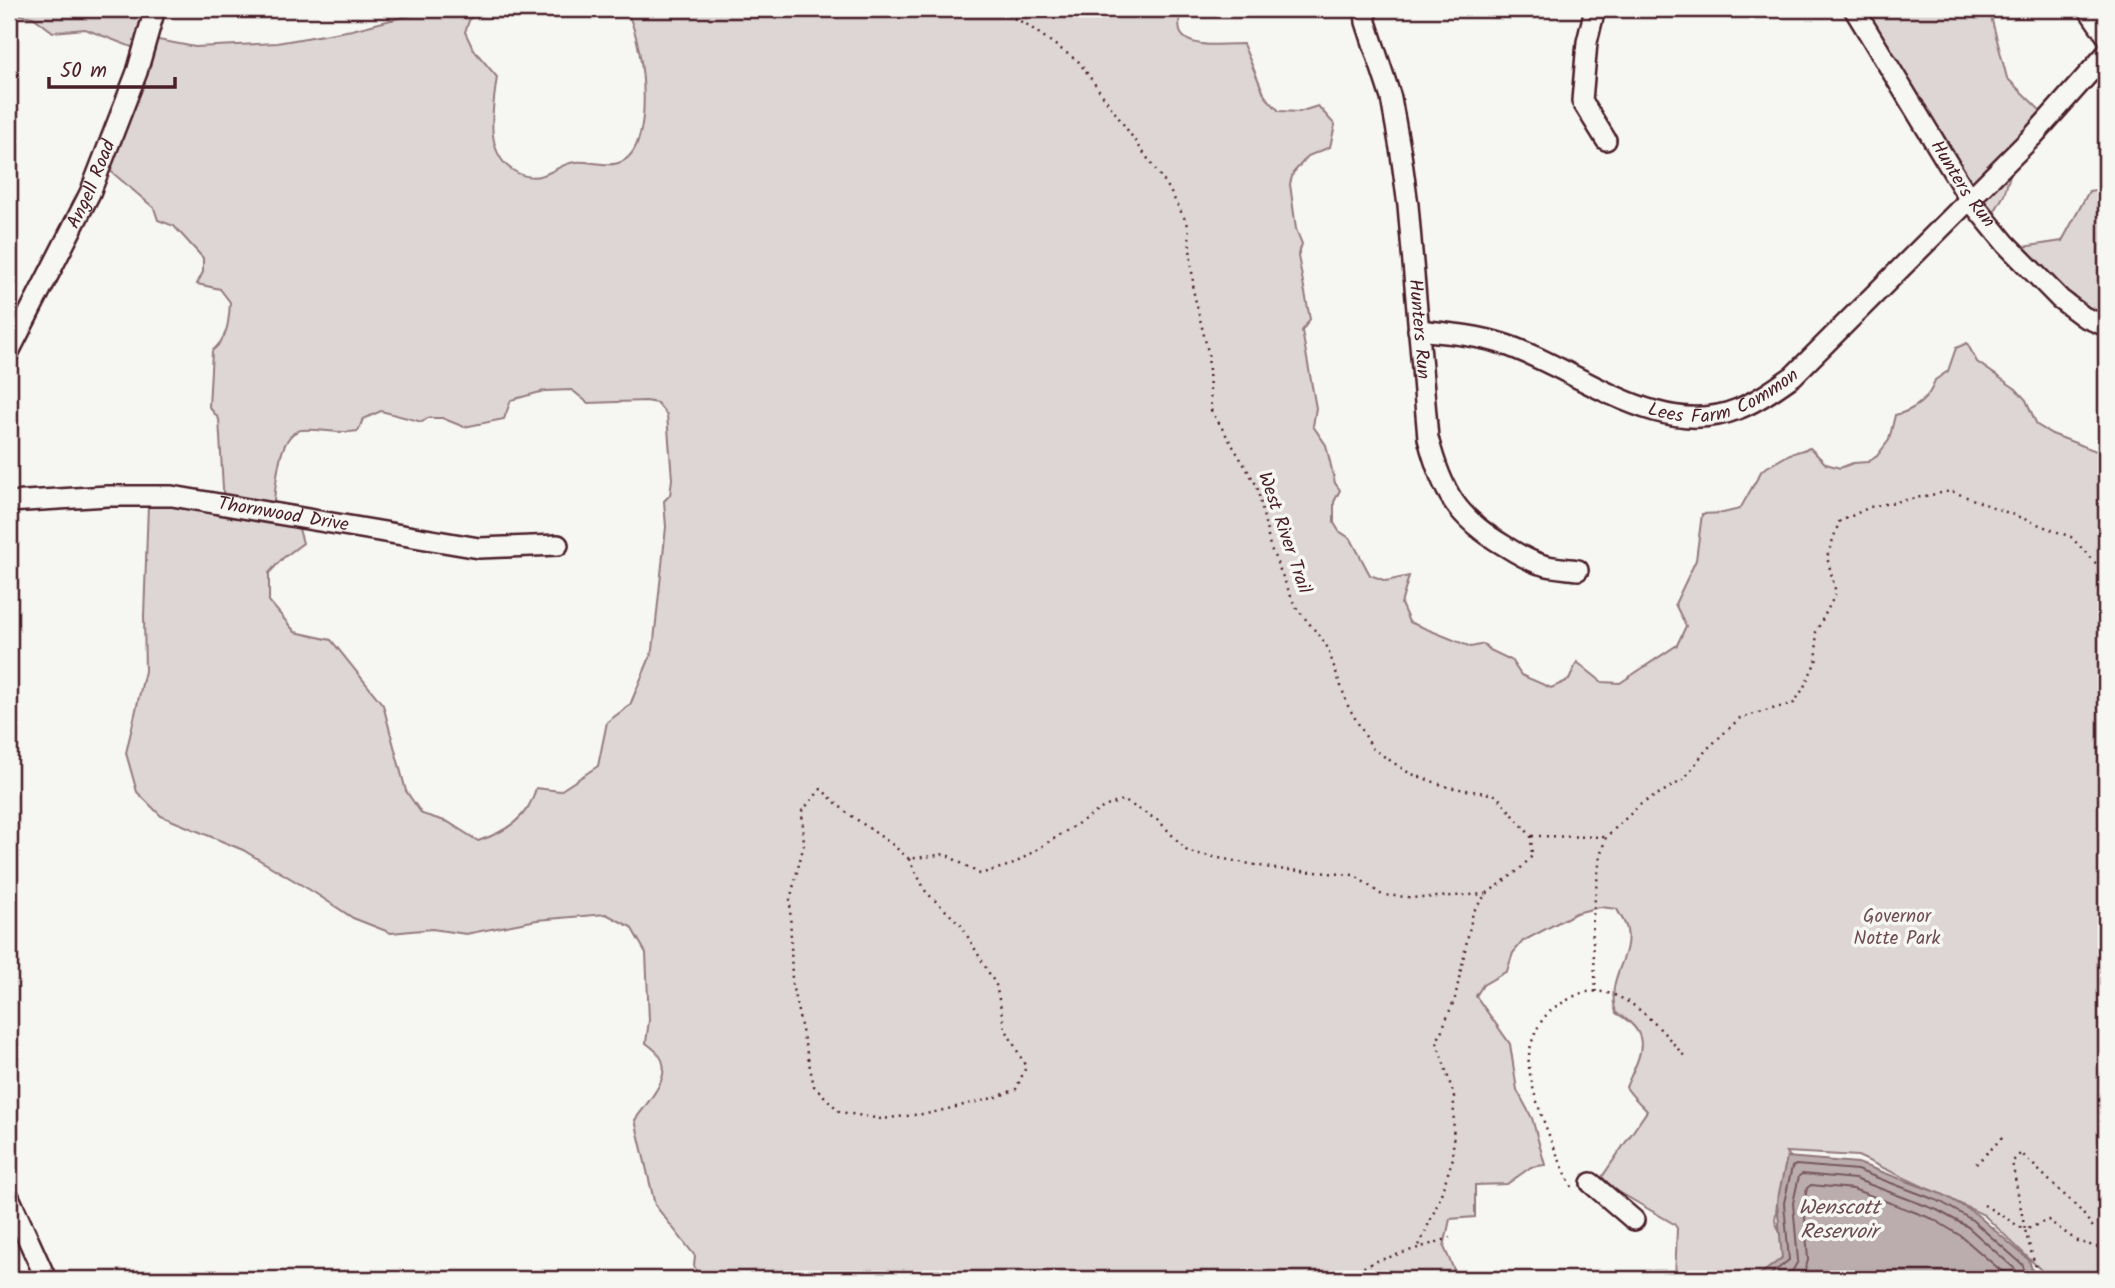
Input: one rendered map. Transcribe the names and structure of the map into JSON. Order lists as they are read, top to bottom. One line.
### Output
{"streets":{"street":["Hunters Run","Angell Road","Lees Farm Common","Thornwood Drive"],"path":["West River Trail"]},"crossings":[["Hunters Run","Lees Farm Common"]],"water":["Wenscott Reservoir"],"parks":["Governor Notte Park"],"scale_bar":"50 m"}
